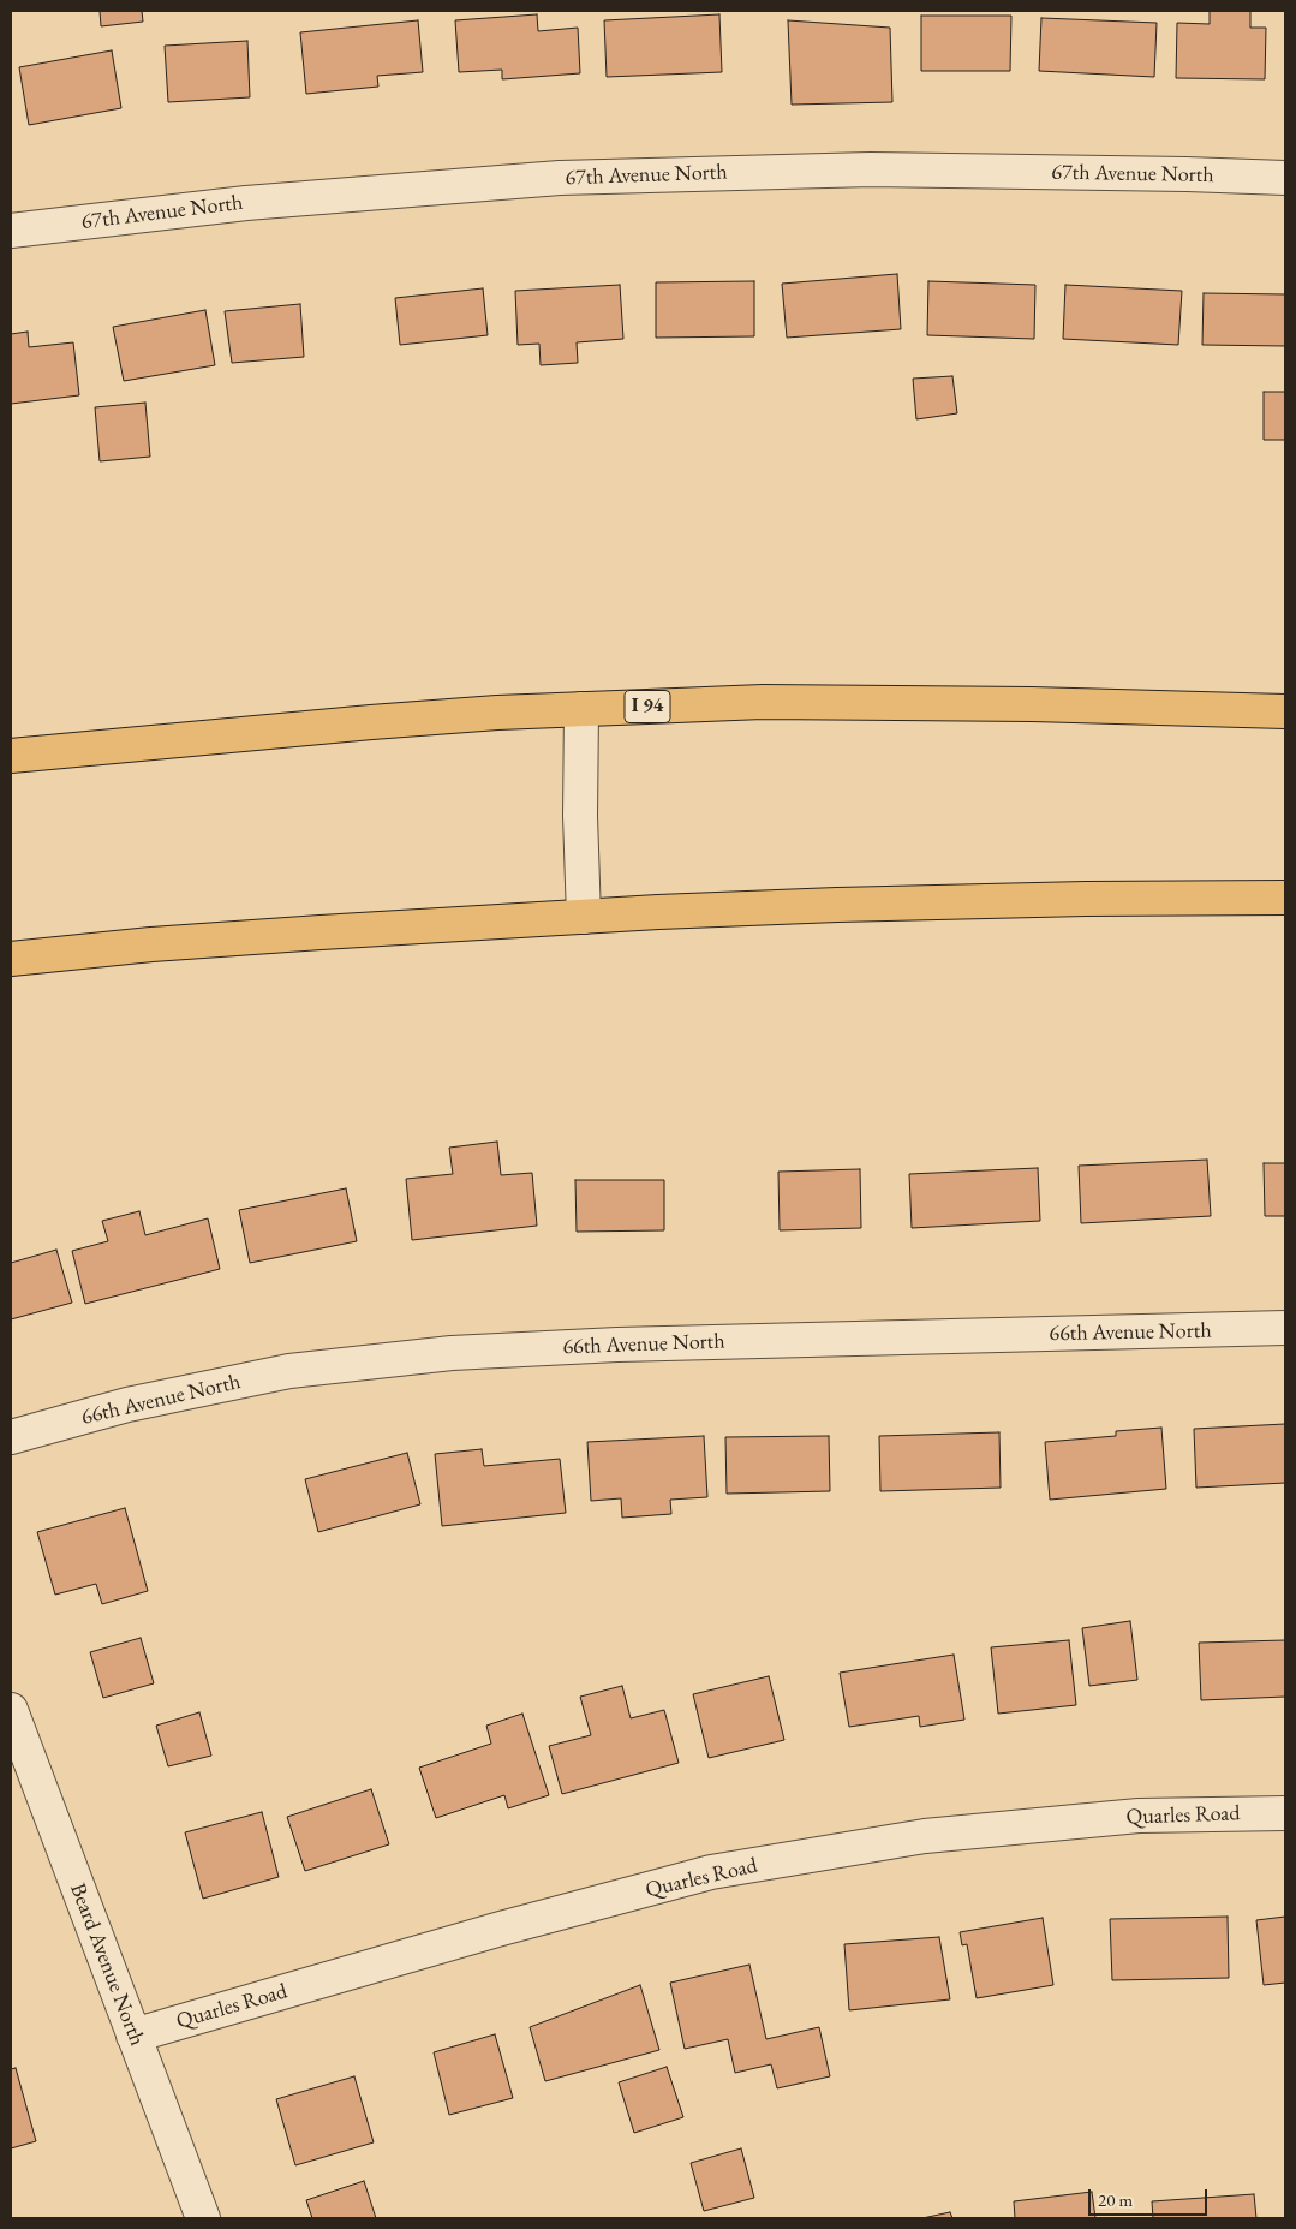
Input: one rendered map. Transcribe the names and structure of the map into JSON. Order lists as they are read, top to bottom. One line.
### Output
{"streets":{"highway":["I 94"],"street":["67th Avenue North","66th Avenue North","Quarles Road","Beard Avenue North"]},"crossings":[["Quarles Road","Beard Avenue North"]],"scale_bar":"20 m"}
